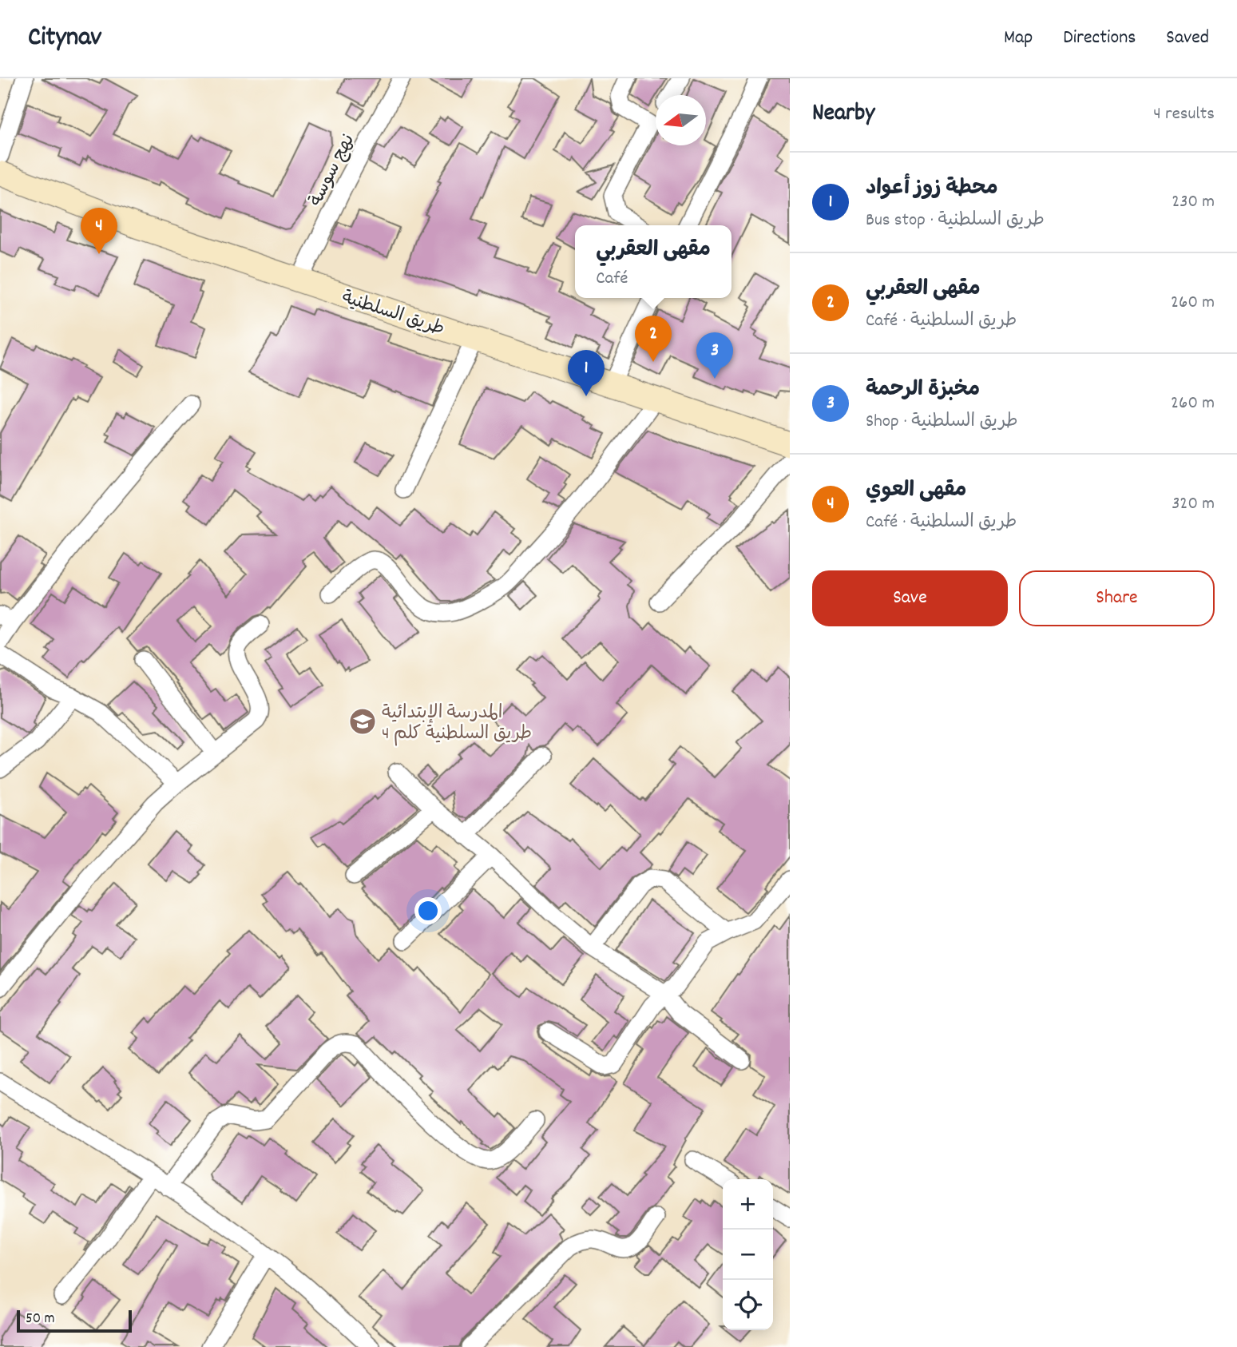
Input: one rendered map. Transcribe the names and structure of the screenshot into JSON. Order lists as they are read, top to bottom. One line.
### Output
{"streets":{"main road":["طريق السلطنية"],"street":["نهج سوسة"]},"crossings":[["نهج سوسة","طريق السلطنية"]],"places":{"school or university":["المدرسة الإبتدائية طريق السلطنية كلم 4"]},"scale_bar":"50 m","north":"left","page":{"header":"Citynav","nav":["Map","Directions","Saved"],"heading":["Nearby","4 results"],"list":[{"mark":"1","name":"محطة زوز أعواد","note":"Bus stop · طريق السلطنية","value":"230 m"},{"mark":"2","name":"مقهى العقربي","note":"Café · طريق السلطنية","value":"260 m"},{"mark":"3","name":"مخبزة الرحمة","note":"Shop · طريق السلطنية","value":"260 m"},{"mark":"4","name":"مقهى العوي","note":"Café · طريق السلطنية","value":"320 m"}],"pins":["4","2","3","1"],"popup":["مقهى العقربي","Café"],"buttons":["Save","Share"],"map_buttons":["+","−"],"scale":"50 m"}}
